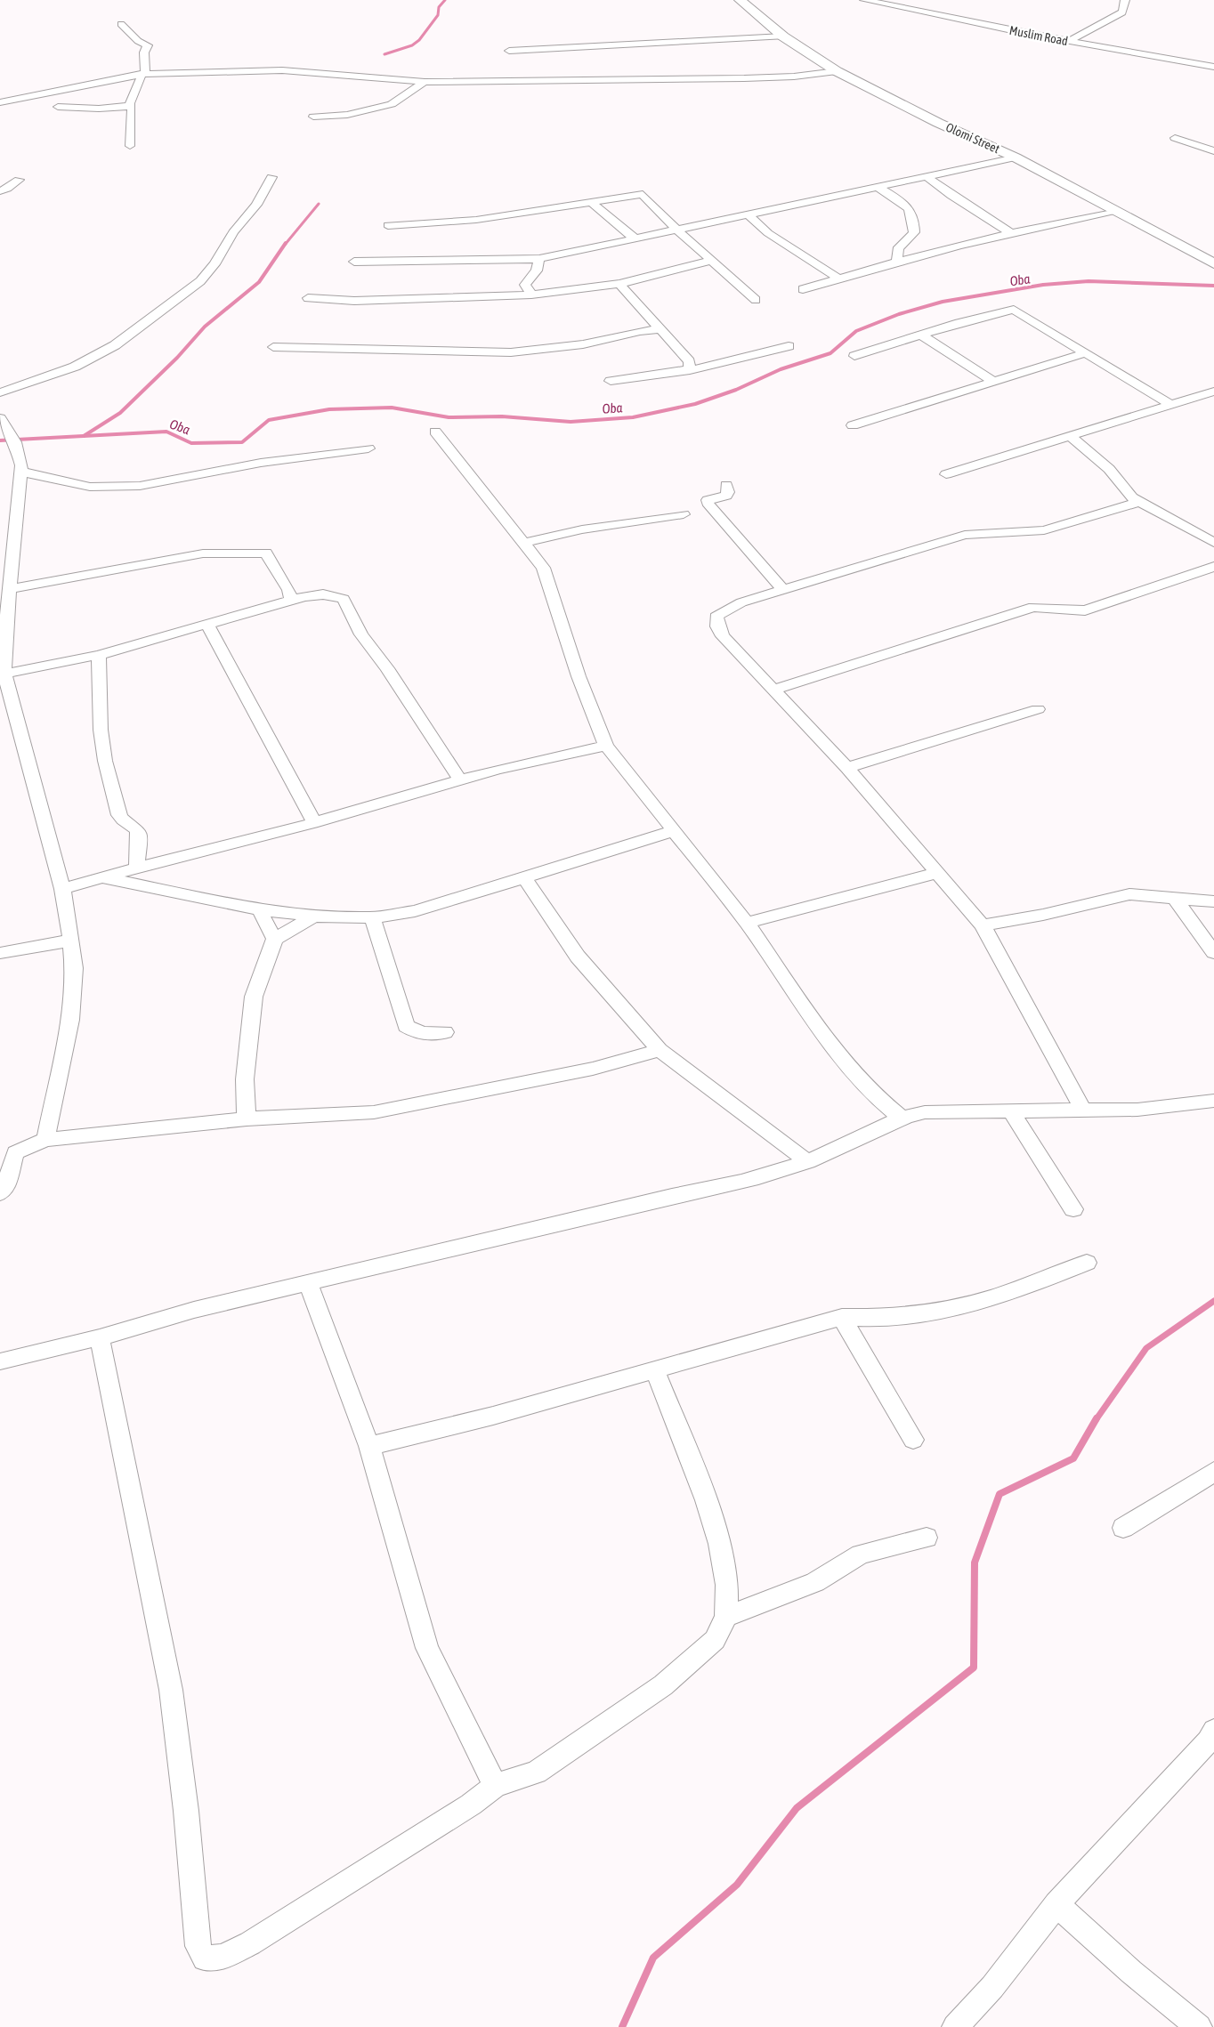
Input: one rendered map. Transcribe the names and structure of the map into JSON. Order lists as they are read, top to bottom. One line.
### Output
{"streets":{"main road":["Olomi Street"],"street":["Muslim Road"]},"water":["Oba"]}
